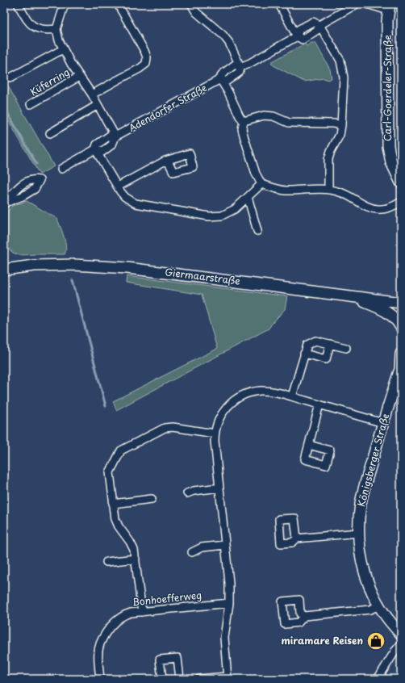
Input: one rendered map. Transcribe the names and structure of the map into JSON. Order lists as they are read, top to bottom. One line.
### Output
{"streets":{"street":["Küferring","Carl-Goerdeler-Straße","Adendorfer Straße","Giermaarstraße","Königsberger Straße","Bonhoefferweg"]},"crossings":[["Küferring","Adendorfer Straße"]],"places":{"shop":["miramare Reisen"]}}
